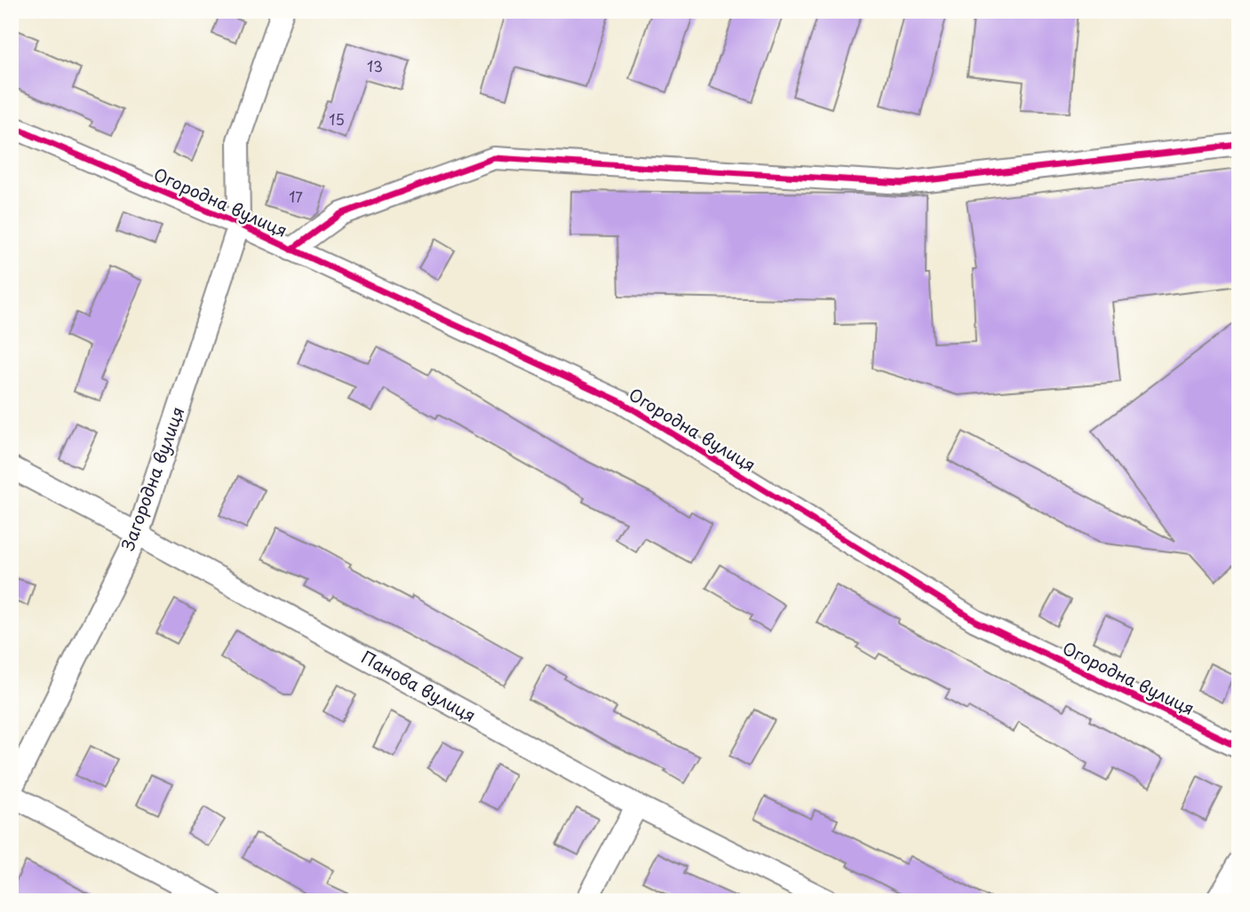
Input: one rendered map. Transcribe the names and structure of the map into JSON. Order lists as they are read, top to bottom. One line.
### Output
{"streets":{"street":["Огородна вулиця","Загородна вулиця","Панова вулиця"]},"crossings":[["Огородна вулиця","Загородна вулиця"],["Загородна вулиця","Панова вулиця"]],"house_numbers":["13","15","17"]}
